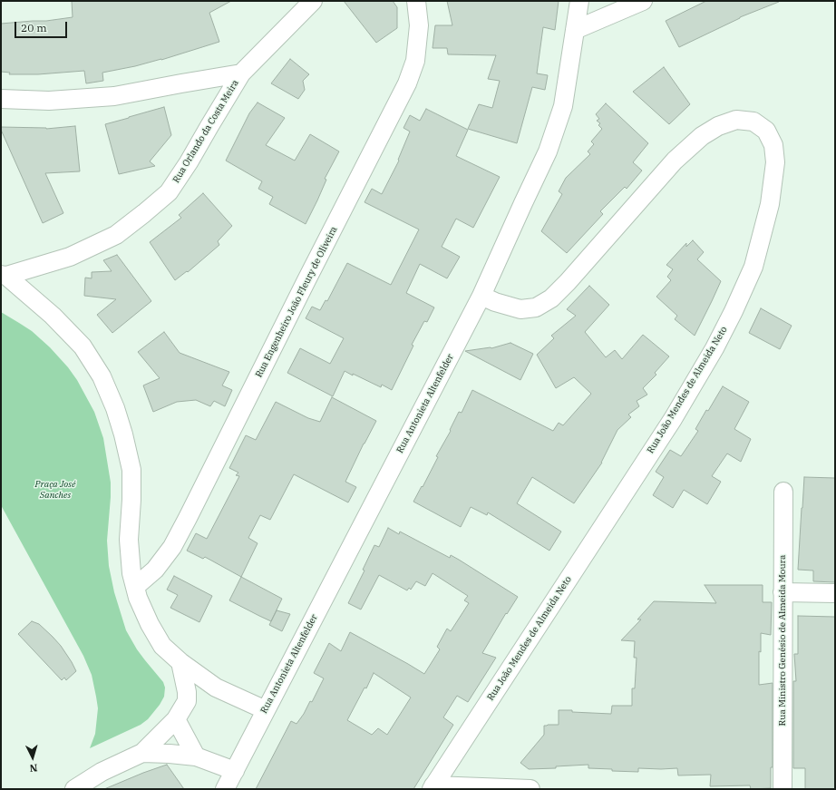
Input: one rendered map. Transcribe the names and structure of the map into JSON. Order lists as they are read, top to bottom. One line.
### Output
{"streets":{"street":["Rua Orlando da Costa Meira","Rua Engenheiro João Fleury de Oliveira","Rua João Mendes de Almeida Neto","Rua Antonieta Altenfelder","Rua Ministro Genésio de Almeida Moura"]},"crossings":[["Rua João Mendes de Almeida Neto","Rua Antonieta Altenfelder"]],"parks":["Praça José Sanches"],"scale_bar":"20 m","north":"bottom"}
